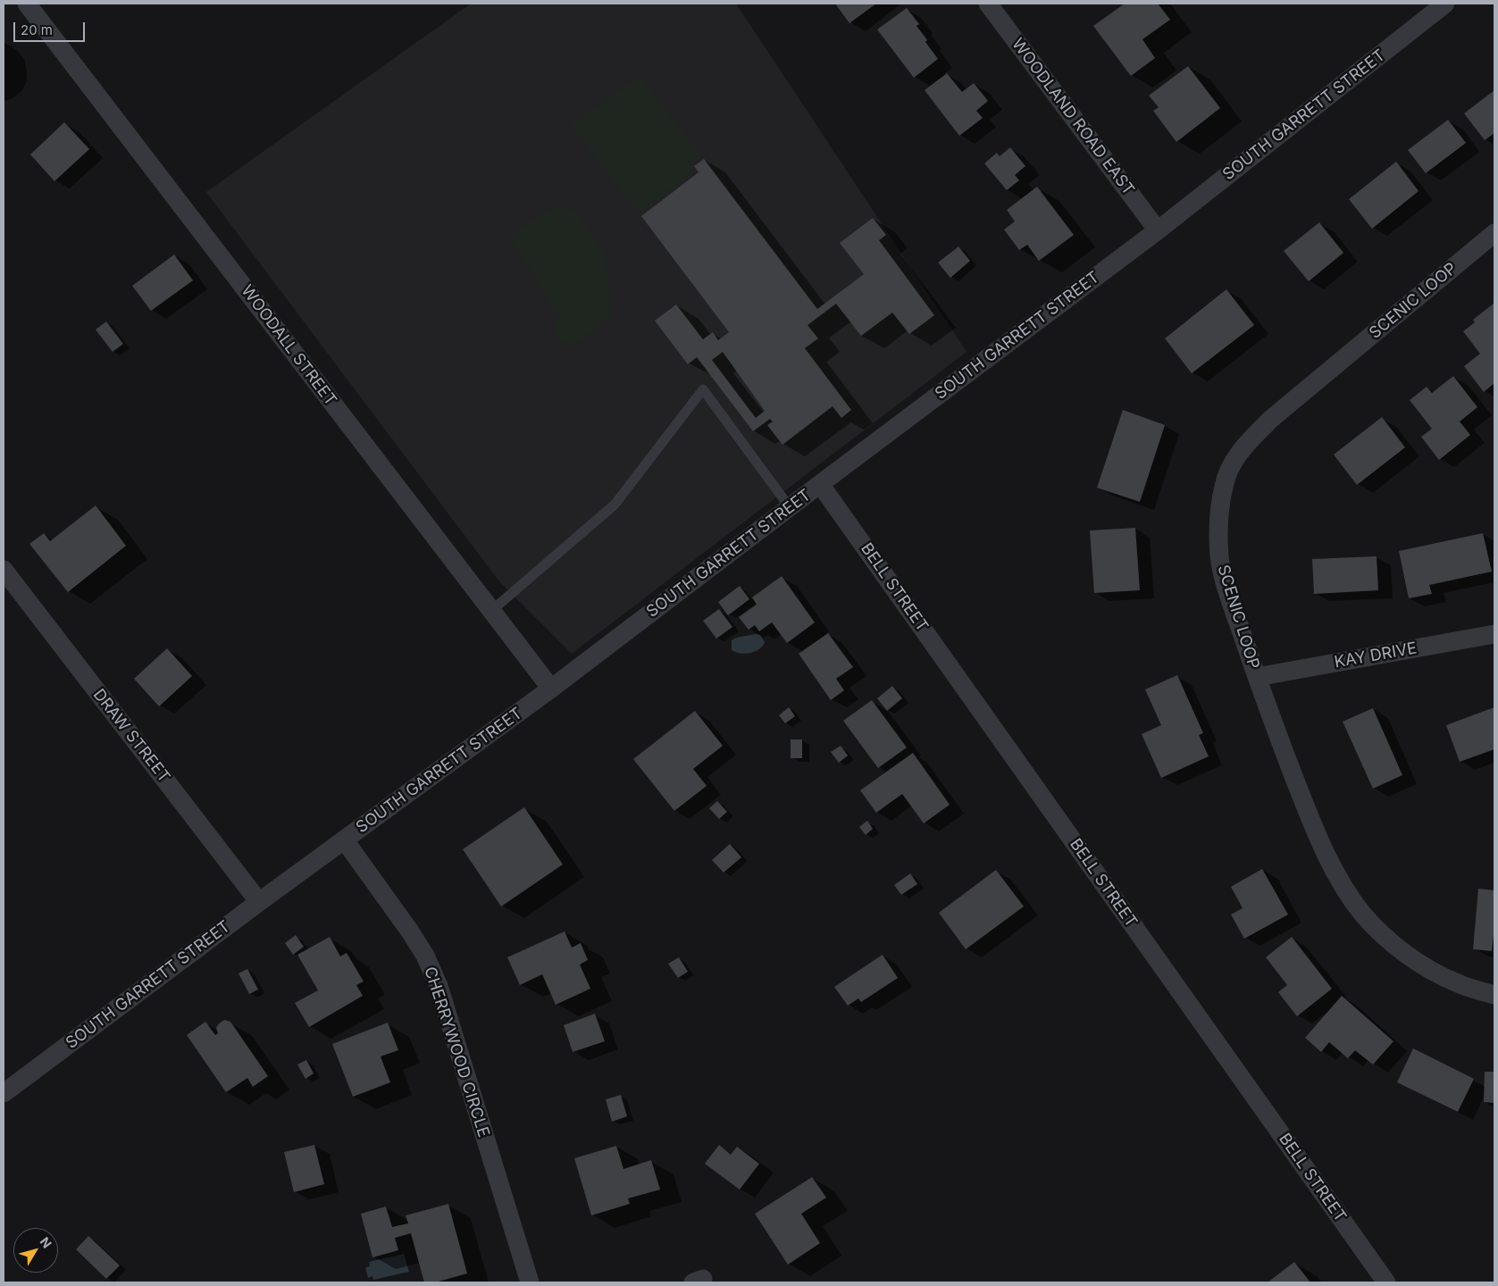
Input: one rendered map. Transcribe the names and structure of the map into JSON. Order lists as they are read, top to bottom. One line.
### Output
{"streets":{"street":["SOUTH GARRETT STREET","WOODLAND ROAD EAST","SCENIC LOOP","WOODALL STREET","BELL STREET","KAY DRIVE","DRAW STREET","CHERRYWOOD CIRCLE"]},"crossings":[["SOUTH GARRETT STREET","WOODLAND ROAD EAST"],["SOUTH GARRETT STREET","WOODALL STREET"],["SOUTH GARRETT STREET","BELL STREET"],["SOUTH GARRETT STREET","DRAW STREET"],["SOUTH GARRETT STREET","CHERRYWOOD CIRCLE"],["SCENIC LOOP","KAY DRIVE"]],"scale_bar":"20 m","north":"top right"}
